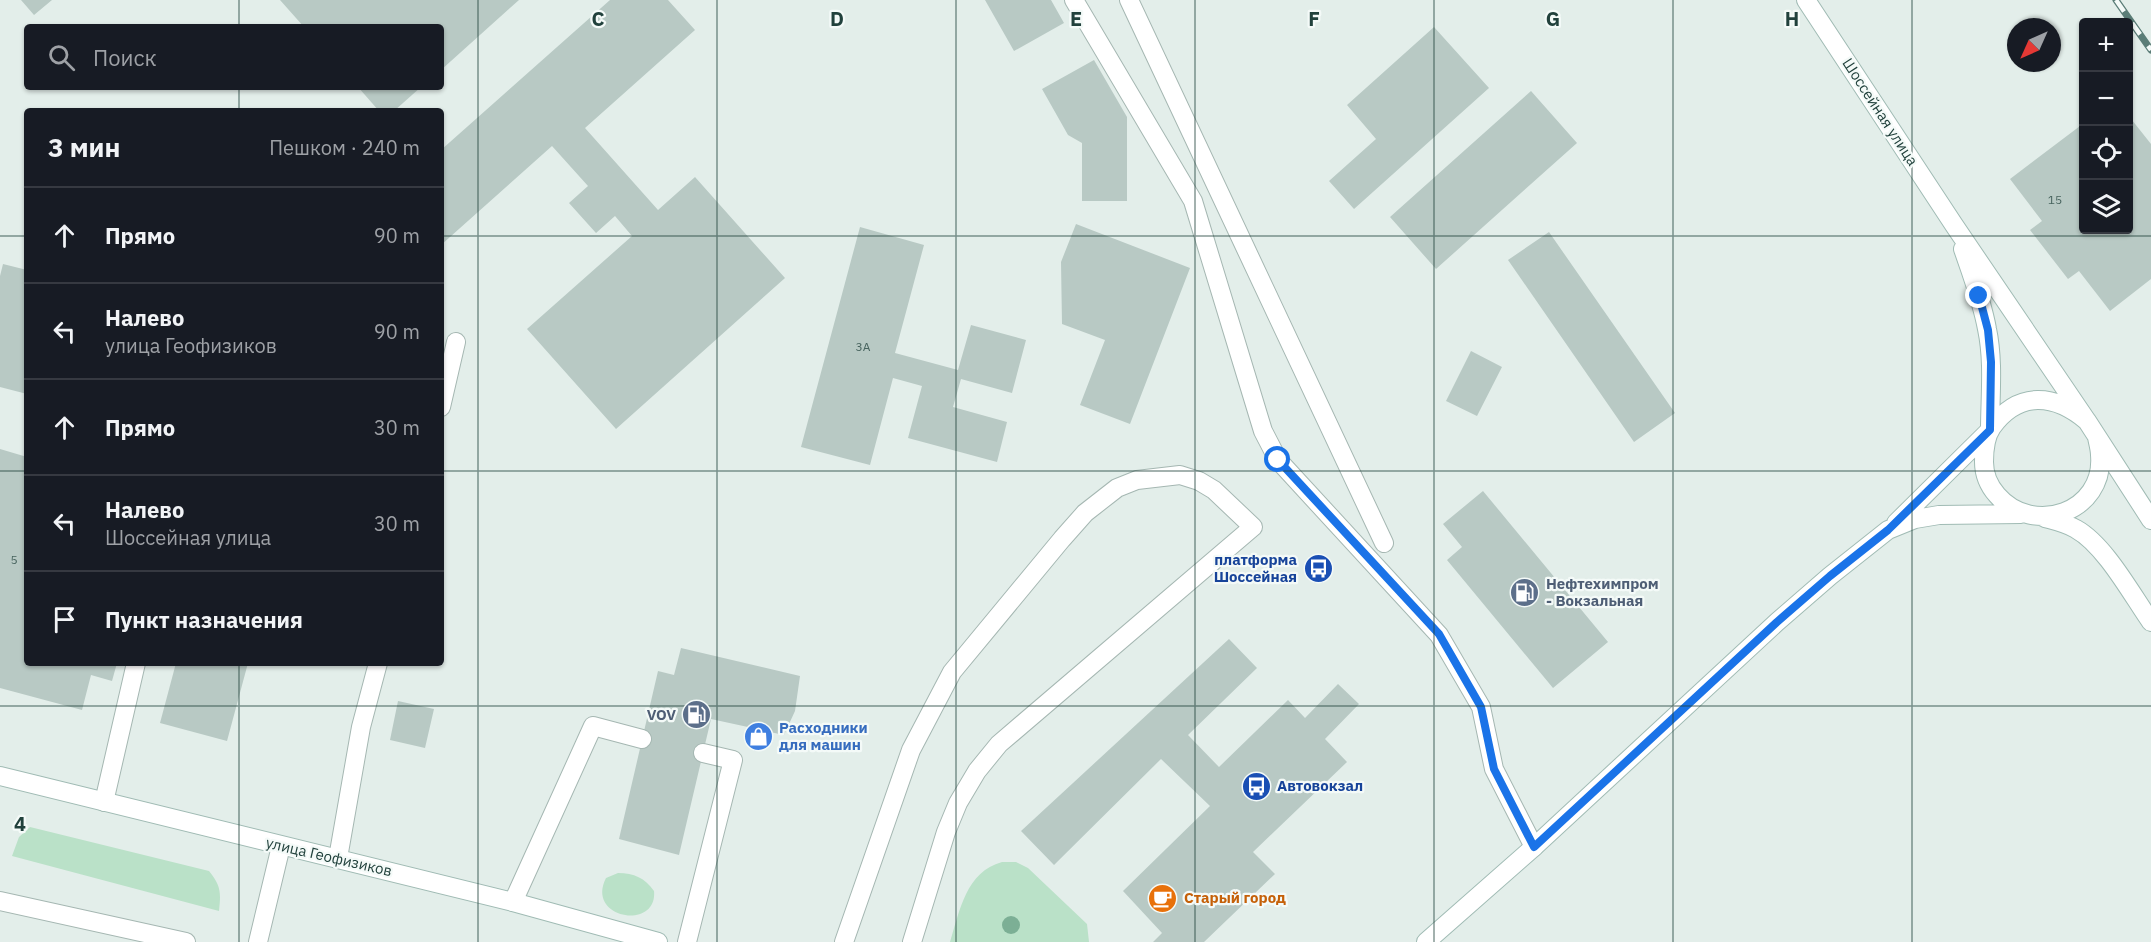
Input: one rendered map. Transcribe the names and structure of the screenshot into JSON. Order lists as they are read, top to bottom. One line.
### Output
{"streets":{"main road":["Шоссейная улица","улица Геофизиков"]},"places":{"bus stop":["платформа Шоссейная","Автовокзал"],"fuel station":["Нефтехимпром - Вокзальная","VOV"],"shop":["Расходники для машин"],"cafe":["Старый город"]},"house_numbers":["15","3А","5"],"north":"bottom left","page":{"map_buttons":["+","−"],"search":"Поиск","heading":["3 мин","Пешком · 240 m"],"list":[["Прямо","90 m"],["Налево","улица Геофизиков","90 m"],["Прямо","30 m"],["Налево","Шоссейная улица","30 m"],"Пункт назначения"]},"grid":{"columns":["C","D","E","F","G","H"],"rows":["4"]}}
